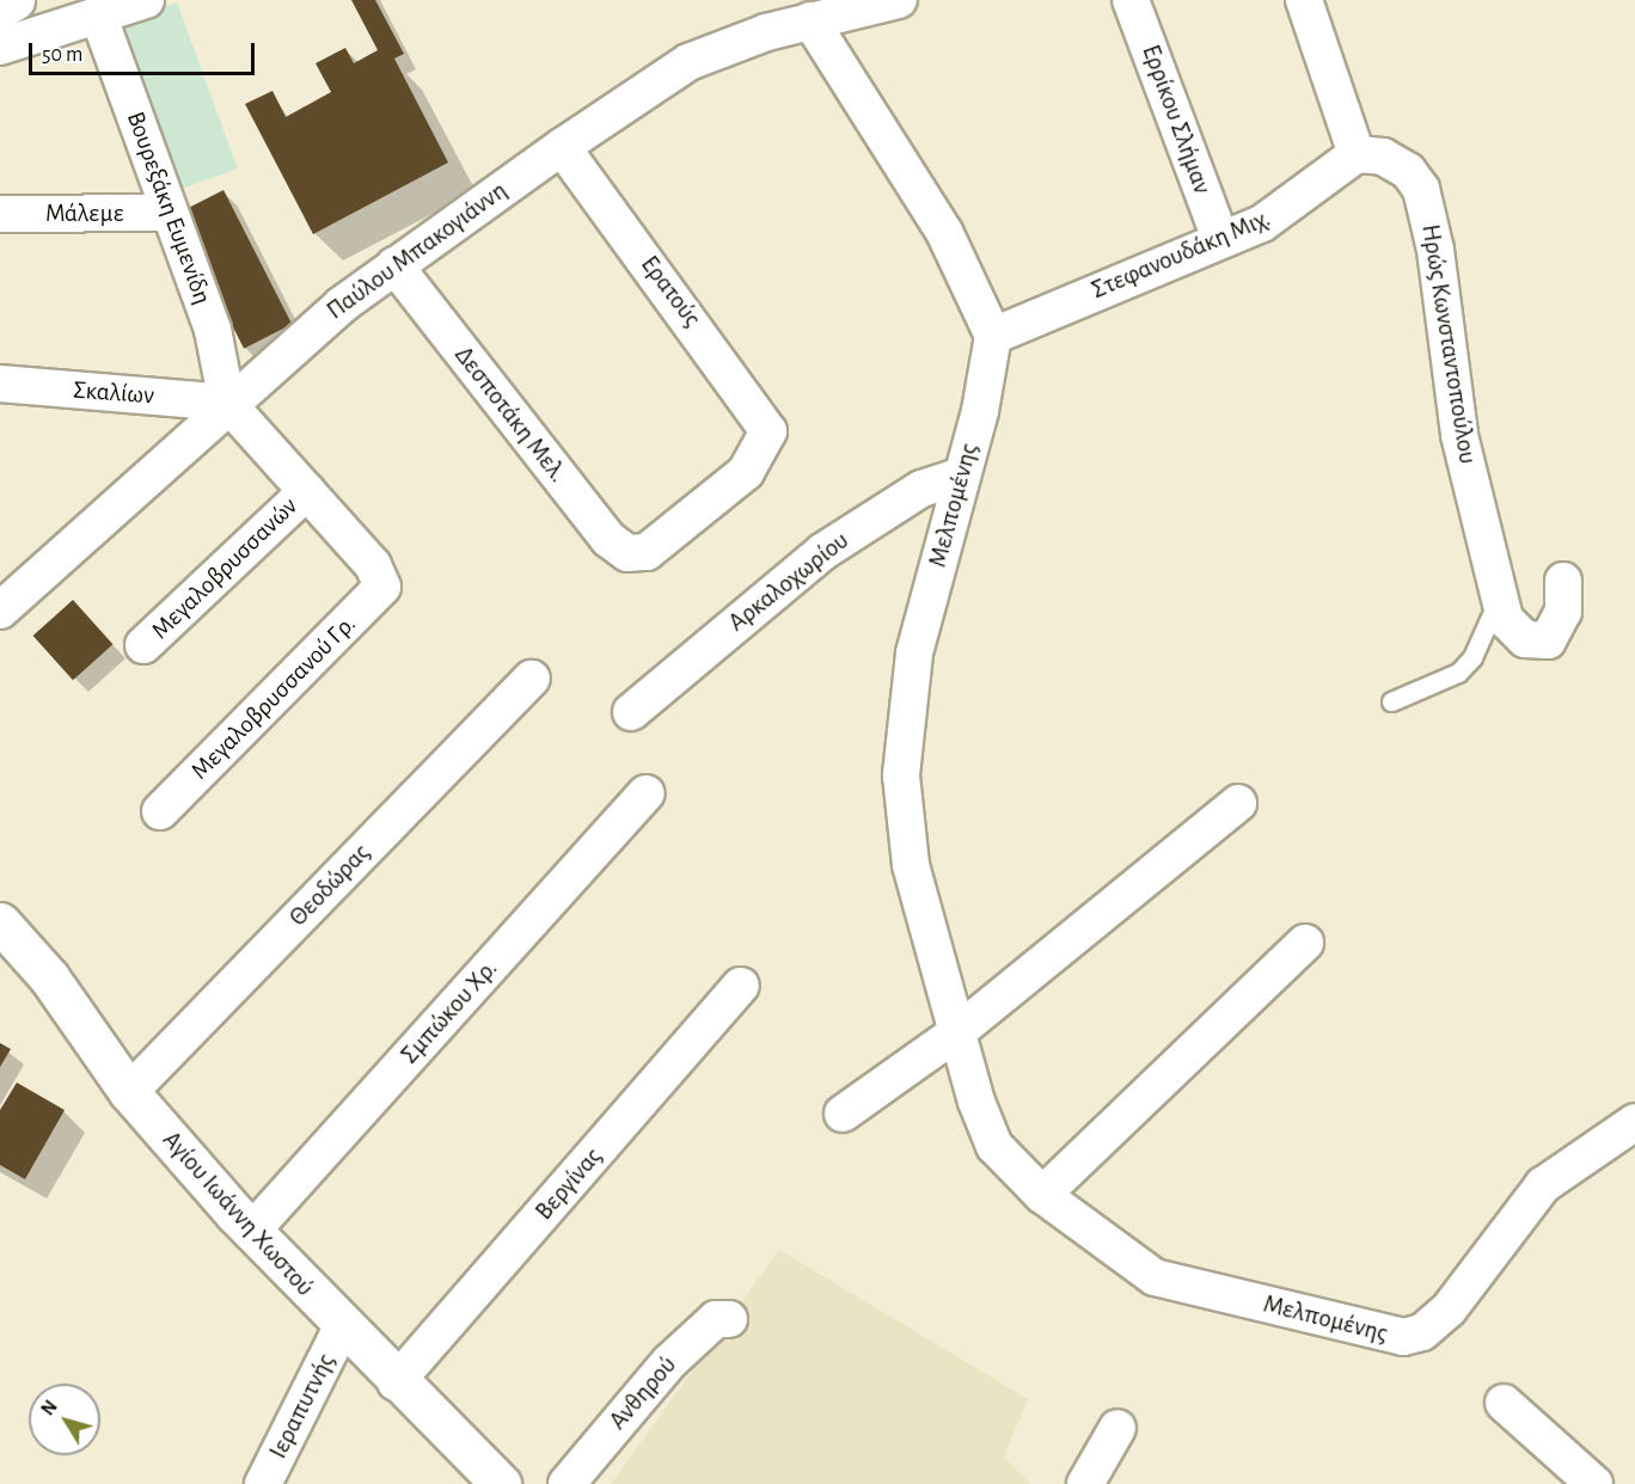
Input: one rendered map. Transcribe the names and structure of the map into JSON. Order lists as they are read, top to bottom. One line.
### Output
{"streets":{"main road":["Αγίου Ιωάννη Χωστού"],"street":["Ερρίκου Σλήμαν","Βουρεξάκη Ευμενίδη","Μάλεμε","Παύλου Μπακογιάννη","Στεφανουδάκη Μιχ.","Ερατούς","Ηρώς Κωνσταντοπούλου","Σκαλίων","Δεσποτάκη Μελ.","Μελπομένης","Μεγαλοβρυσσανών","Αρκαλοχωρίου","Μεγαλοβρυσσανού Γρ.","Θεοδώρας","Σμπώκου Χρ.","Βεργίνας","Ανθηρού","Ιεραπυτνής"]},"crossings":[["Ερρίκου Σλήμαν","Στεφανουδάκη Μιχ."],["Βουρεξάκη Ευμενίδη","Μάλεμε"],["Βουρεξάκη Ευμενίδη","Παύλου Μπακογιάννη"],["Βουρεξάκη Ευμενίδη","Σκαλίων"],["Παύλου Μπακογιάννη","Ερατούς"],["Παύλου Μπακογιάννη","Σκαλίων"],["Παύλου Μπακογιάννη","Δεσποτάκη Μελ."],["Στεφανουδάκη Μιχ.","Ηρώς Κωνσταντοπούλου"],["Στεφανουδάκη Μιχ.","Μελπομένης"],["Ερατούς","Δεσποτάκη Μελ."],["Μελπομένης","Αρκαλοχωρίου"],["Μεγαλοβρυσσανών","Μεγαλοβρυσσανού Γρ."],["Θεοδώρας","Αγίου Ιωάννη Χωστού"],["Σμπώκου Χρ.","Αγίου Ιωάννη Χωστού"],["Βεργίνας","Αγίου Ιωάννη Χωστού"],["Αγίου Ιωάννη Χωστού","Ιεραπυτνής"]],"scale_bar":"50 m","north":"top left"}
